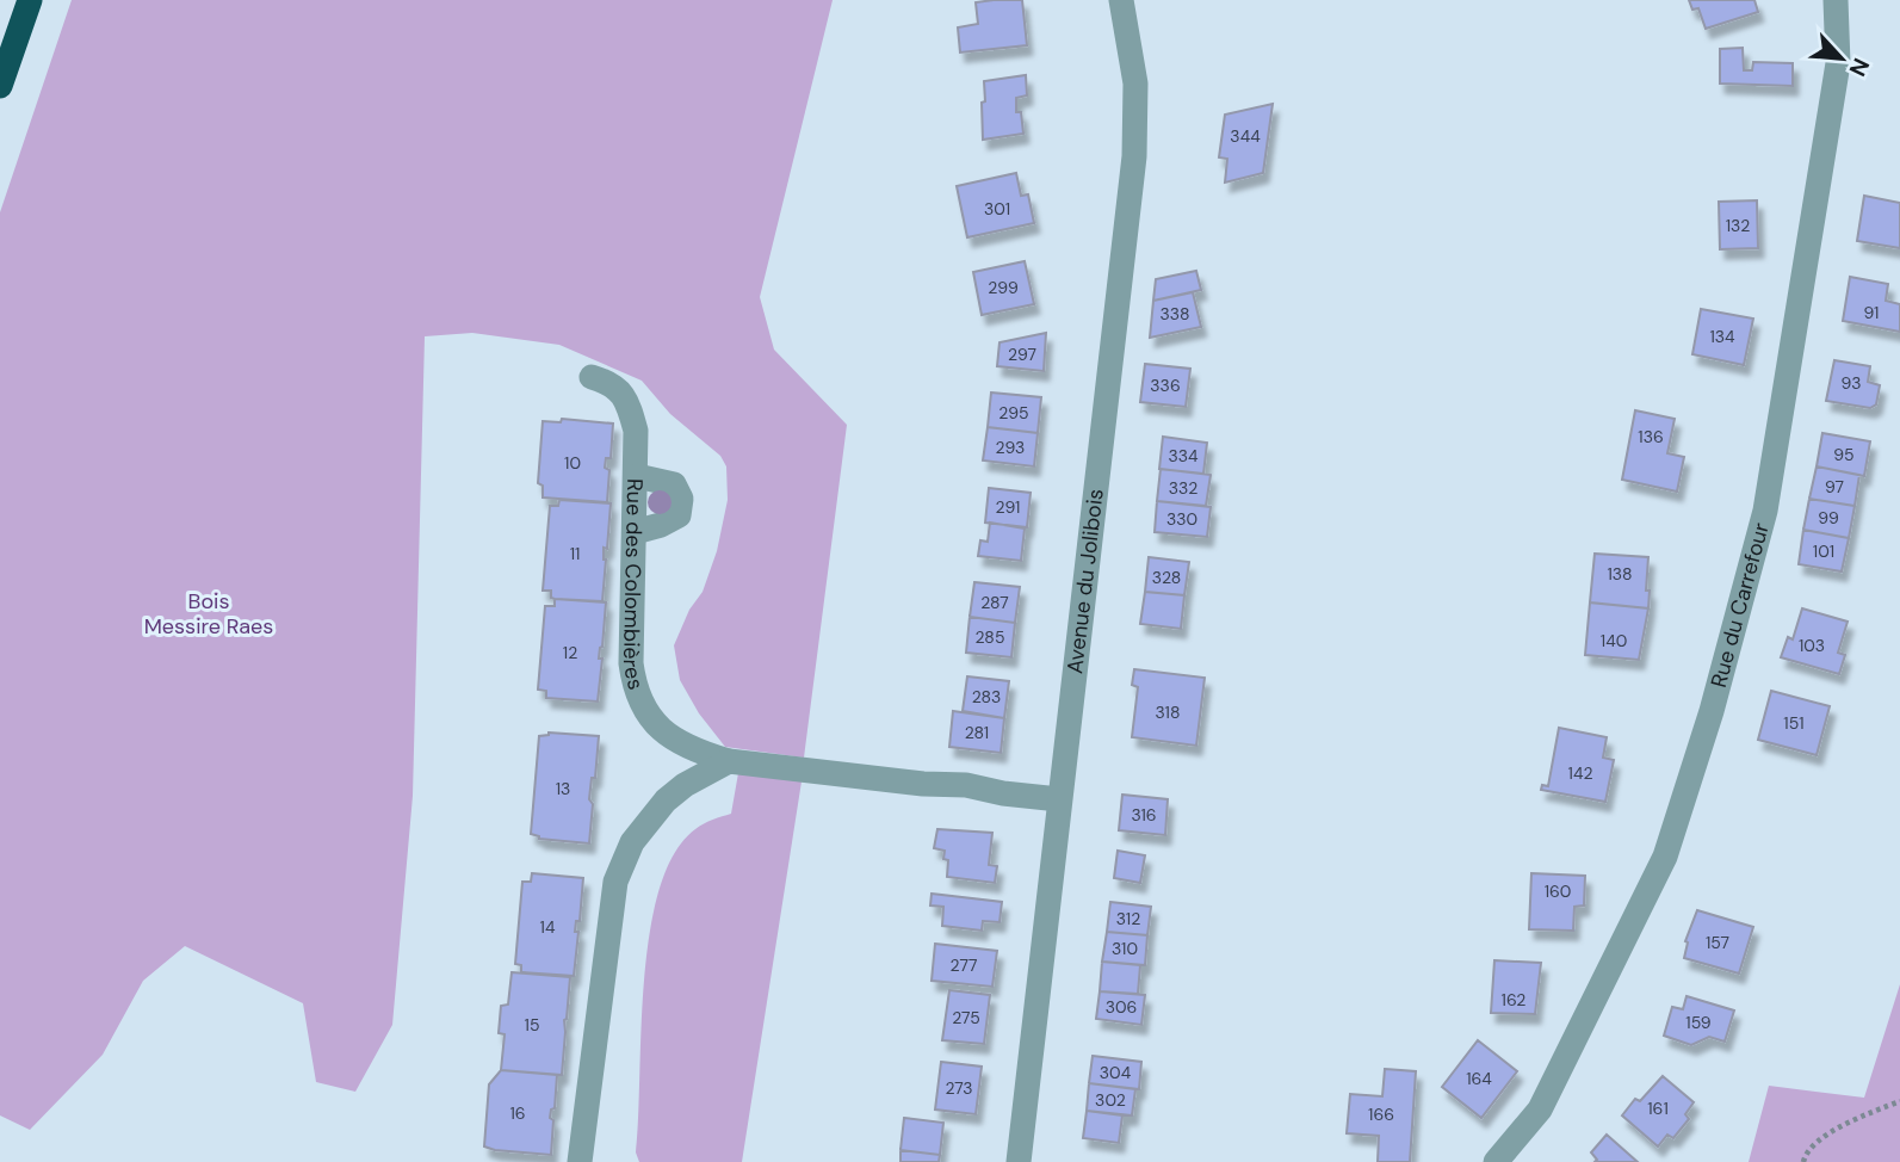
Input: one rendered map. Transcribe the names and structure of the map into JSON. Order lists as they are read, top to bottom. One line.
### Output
{"streets":{"street":["Avenue du Jolibois","Rue des Colombières","Rue du Carrefour"]},"crossings":[["Avenue du Jolibois","Rue des Colombières"]],"parks":["Bois Messire Raes"],"house_numbers":["344","301","132","299","91","338","134","297","93","336","295","136","293","95","334","10","97","332","291","99","330","101","11","138","328","287","285","140","103","12","283","318","151","281","142","13","316","160","312","14","157","310","277","162","306","275","159","15","304","164","273","302","161","16","166"],"north":"bottom right"}
